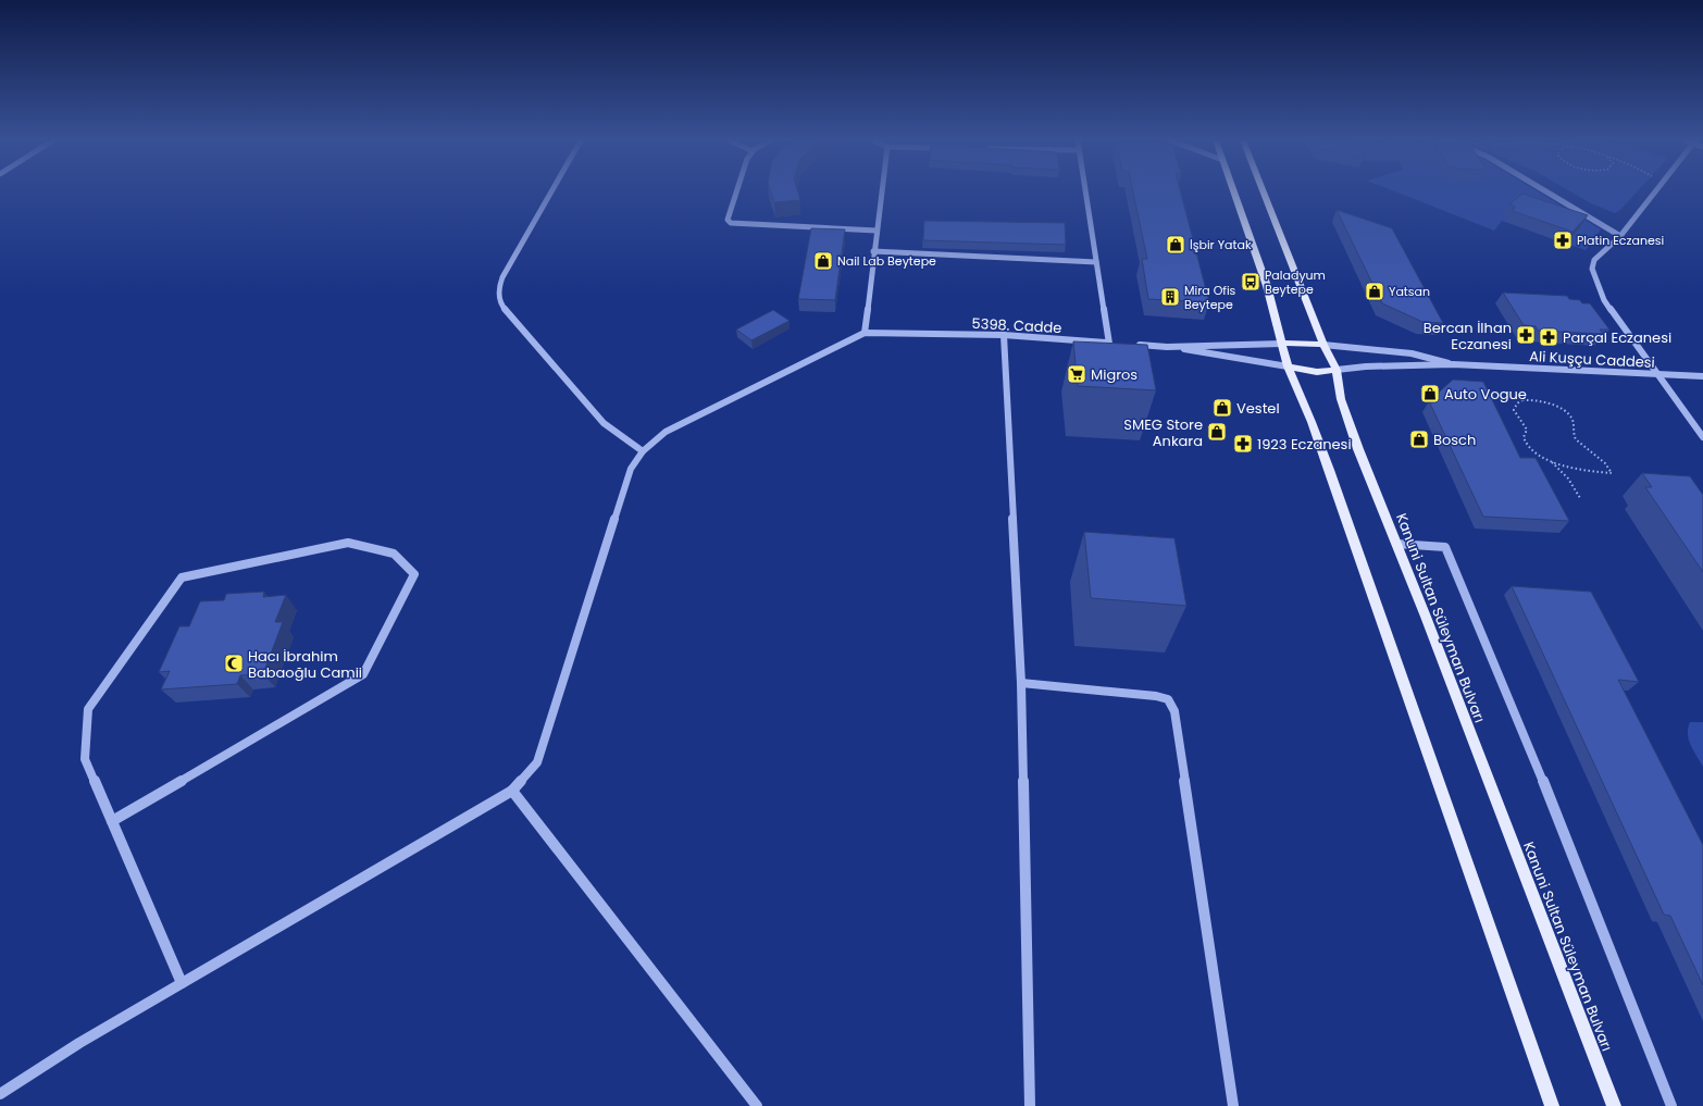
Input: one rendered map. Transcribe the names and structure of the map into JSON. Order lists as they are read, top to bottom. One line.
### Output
{"streets":{"main road":["Kanuni Sultan Süleyman Bulvarı"],"street":["5398. Cadde","Ali Kuşçu Caddesi"]},"crossings":[["Ali Kuşçu Caddesi","Kanuni Sultan Süleyman Bulvarı"]],"places":{"pharmacy":["Platin Eczanesi","Bercan İlhan Eczanesi","Parçal Eczanesi","1923 Eczanesi"],"shop":["İşbir Yatak","Nail Lab Beytepe","Yatsan","Auto Vogue","Vestel","SMEG Store Ankara","Bosch"],"bus stop":["Paladyum Beytepe"],"building":["Mira Ofis Beytepe"],"supermarket":["Migros"],"mosque":["Hacı İbrahim Babaoğlu Camii"]}}
